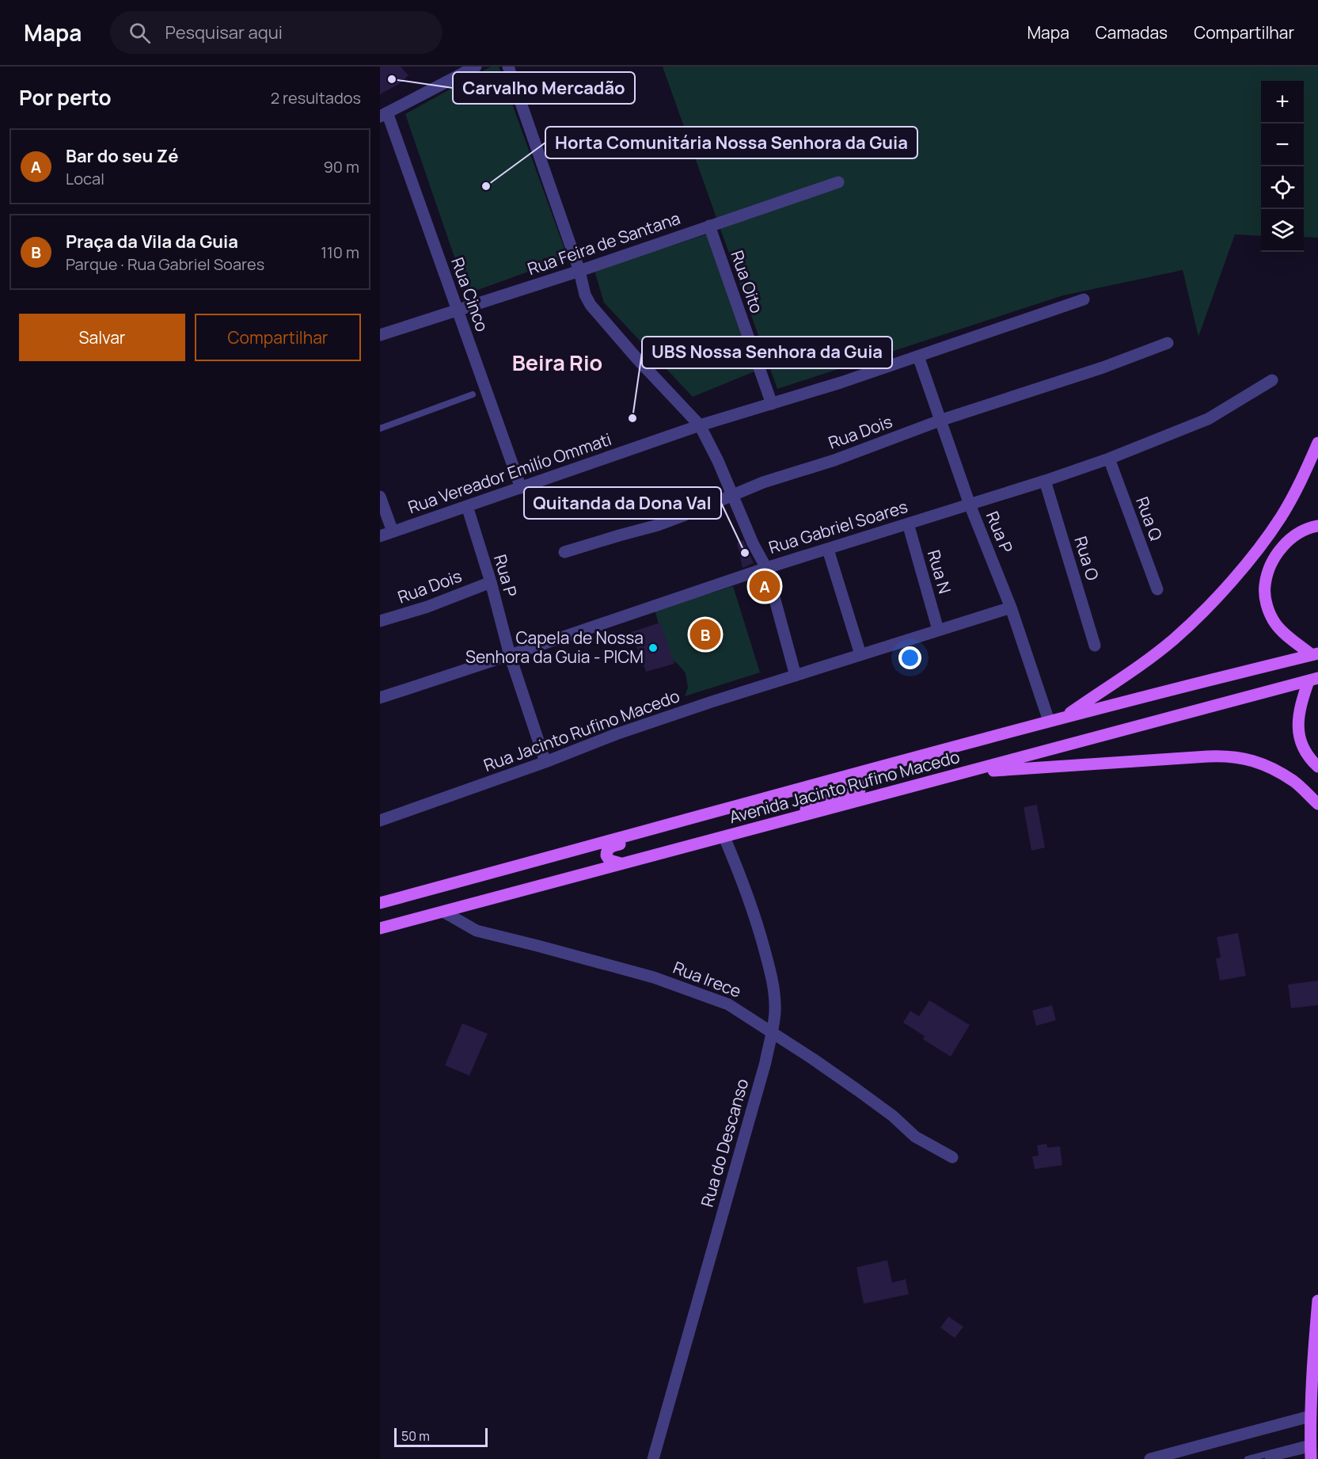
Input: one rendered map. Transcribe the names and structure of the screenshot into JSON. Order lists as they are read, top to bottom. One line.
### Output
{"streets":{"main road":["Avenida Jacinto Rufino Macedo"],"street":["Rua Feira de Santana","Rua Oito","Rua Cinco","Rua Dois","Rua Vereador Emilío Ommati","Rua Q","Rua Gabriel Soares","Rua P","Rua O","Rua N","Rua Jacinto Rufino Macedo","Rua Irece","Rua do Descanso"]},"crossings":[["Rua Feira de Santana","Rua Oito"],["Rua Feira de Santana","Rua Cinco"],["Rua Oito","Rua Vereador Emilío Ommati"],["Rua Cinco","Rua Vereador Emilío Ommati"],["Rua Dois","Rua P"],["Rua Vereador Emilío Ommati","Rua P"],["Rua Q","Rua Gabriel Soares"],["Rua Gabriel Soares","Rua P"],["Rua Gabriel Soares","Rua O"],["Rua Gabriel Soares","Rua N"],["Rua P","Rua Jacinto Rufino Macedo"],["Rua P","Avenida Jacinto Rufino Macedo"],["Rua N","Rua Jacinto Rufino Macedo"],["Avenida Jacinto Rufino Macedo","Rua Irece"],["Avenida Jacinto Rufino Macedo","Rua do Descanso"],["Rua Irece","Rua do Descanso"]],"districts":["Beira Rio"],"places":["Carvalho Mercadão","Horta Comunitária Nossa Senhora da Guia","UBS Nossa Senhora da Guia","Quitanda da Dona Val","Capela de Nossa Senhora da Guia - PICM"],"scale_bar":"50 m","page":{"header":"Mapa","search":"Pesquisar aqui","nav":["Mapa","Camadas","Compartilhar"],"heading":["Por perto","2 resultados"],"map_buttons":["+","−"],"list":[{"mark":"A","name":"Bar do seu Zé","note":"Local","value":"90 m"},{"mark":"B","name":"Praça da Vila da Guia","note":"Parque · Rua Gabriel Soares","value":"110 m"}],"buttons":["Salvar","Compartilhar"],"pins":["A","B"],"scale":"50 m"}}
